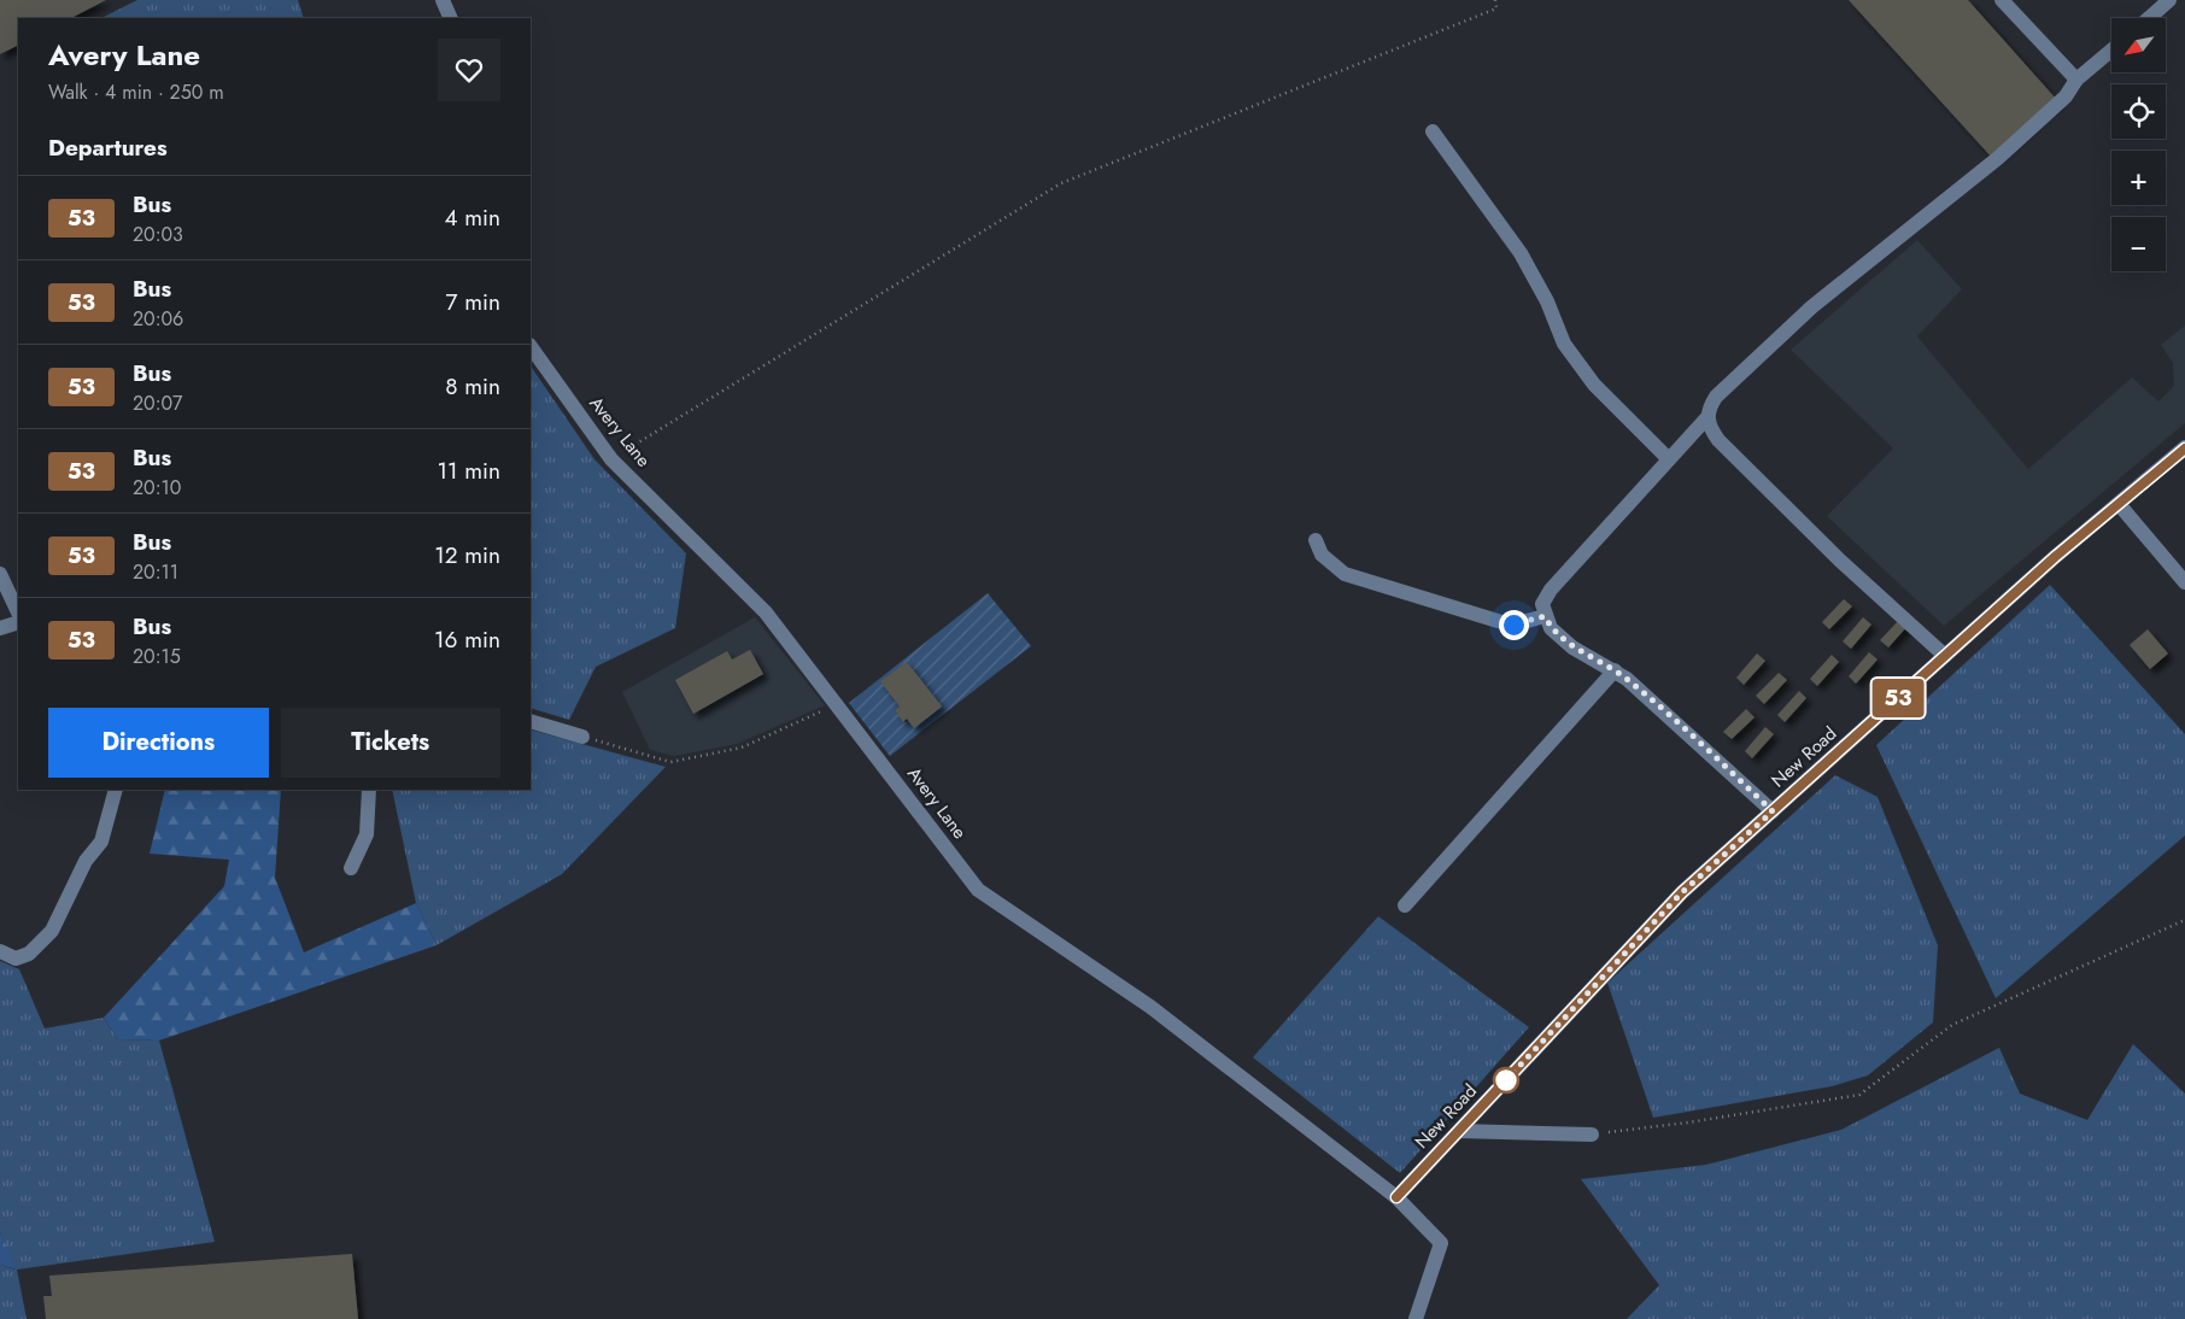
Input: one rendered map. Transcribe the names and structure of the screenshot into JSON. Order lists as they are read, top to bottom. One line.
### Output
{"streets":{"street":["Avery Lane","New Road"]},"crossings":[["Avery Lane","New Road"]],"lines":["bus line 53"],"north":"bottom left","page":{"on_map":"53","map_buttons":["+","−"],"heading":[["Avery Lane","Walk · 4 min · 250 m"],"Departures"],"list":[{"mark":"53","name":"Bus","note":"20:03","value":"4 min"},{"mark":"53","name":"Bus","note":"20:06","value":"7 min"},{"mark":"53","name":"Bus","note":"20:07","value":"8 min"},{"mark":"53","name":"Bus","note":"20:10","value":"11 min"},{"mark":"53","name":"Bus","note":"20:11","value":"12 min"},{"mark":"53","name":"Bus","note":"20:15","value":"16 min"}],"buttons":["Directions","Tickets"]}}
